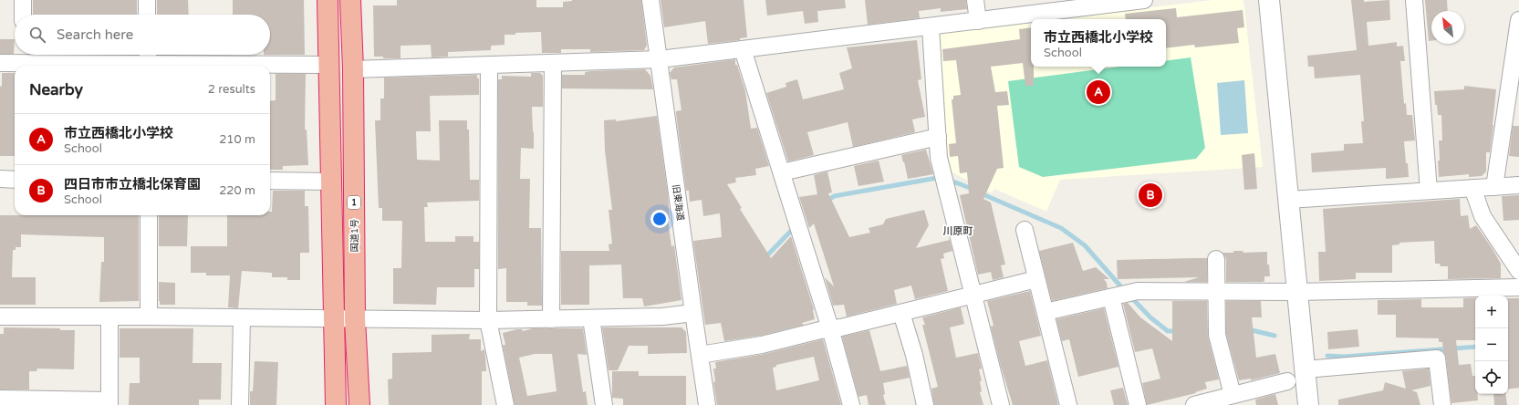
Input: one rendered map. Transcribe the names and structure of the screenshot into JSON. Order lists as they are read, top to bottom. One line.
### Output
{"streets":{"highway":["1","国道1号"],"street":["旧東海道"]},"districts":["川原町"],"north":"top left","page":{"search":"Search here","popup":["市立西橋北小学校","School"],"heading":["Nearby","2 results"],"pins":["A","B"],"list":[{"mark":"A","name":"市立西橋北小学校","note":"School","value":"210 m"},{"mark":"B","name":"四日市市立橋北保育園","note":"School","value":"220 m"}],"map_buttons":["+","−"]}}
